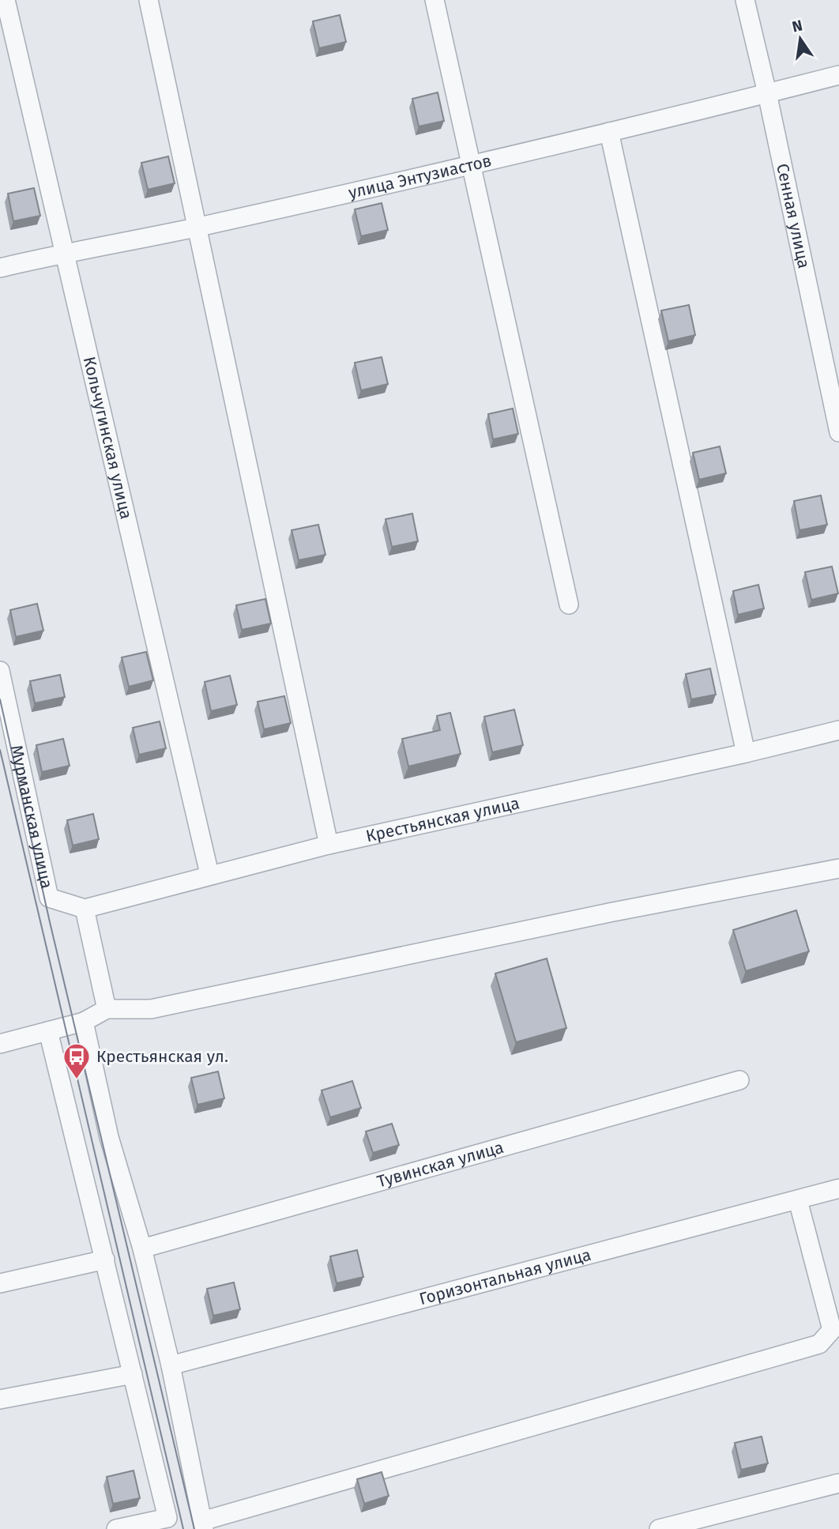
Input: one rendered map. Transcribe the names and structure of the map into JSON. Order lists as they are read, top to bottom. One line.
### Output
{"streets":{"street":["улица Энтузиастов","Сенная улица","Кольчугинская улица","Мурманская улица","Крестьянская улица","Тувинская улица","Горизонтальная улица"]},"crossings":[["улица Энтузиастов","Сенная улица"],["улица Энтузиастов","Кольчугинская улица"],["Кольчугинская улица","Крестьянская улица"],["Мурманская улица","Крестьянская улица"]],"places":{"bus stop":["Крестьянская ул."]},"north":"top"}
